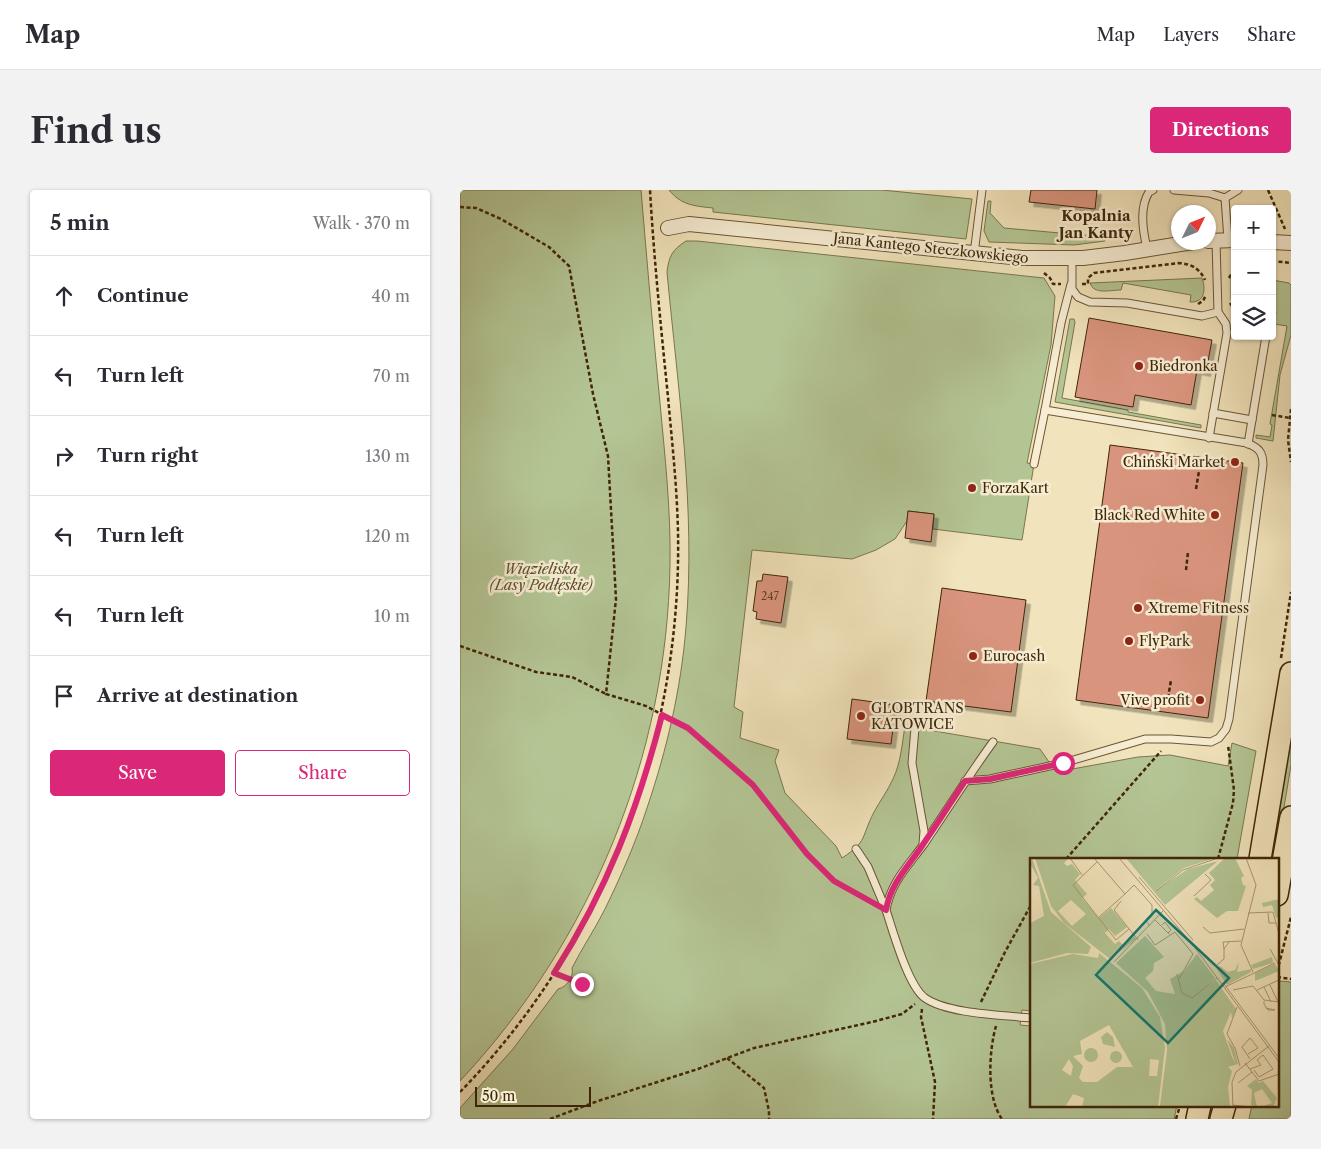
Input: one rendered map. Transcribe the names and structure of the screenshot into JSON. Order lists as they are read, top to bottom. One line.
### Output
{"streets":{"street":["Jana Kantego Steczkowskiego"]},"districts":["Kopalnia Jan Kanty"],"parks":["Wiązieliska (Lasy Podłęskie)"],"places":["Biedronka","Chiński Market","ForzaKart","Black Red White","Xtreme Fitness","FlyPark","Eurocash","Vive profit","GLOBTRANS KATOWICE"],"house_numbers":["247"],"scale_bar":"50 m","north":"top right","page":{"header":"Map","nav":["Map","Layers","Share"],"buttons":["Directions",["Save","Share"]],"title":"Find us","heading":["5 min","Walk · 370 m"],"map_buttons":["+","−"],"list":[["Continue","40 m"],["Turn left","70 m"],["Turn right","130 m"],["Turn left","120 m"],["Turn left","10 m"],"Arrive at destination"],"scale":"50 m"}}
